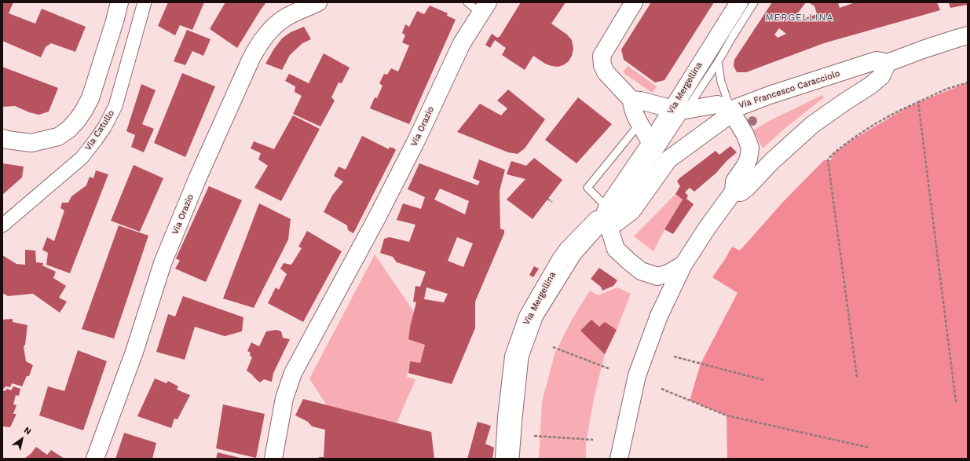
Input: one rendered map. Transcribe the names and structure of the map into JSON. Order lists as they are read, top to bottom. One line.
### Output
{"streets":{"street":["Via Mergellina","Via Francesco Caracciolo","Via Orazio","Via Catullo"]},"crossings":[["Via Mergellina","Via Francesco Caracciolo"]],"districts":["MERGELLINA"],"north":"top right"}
